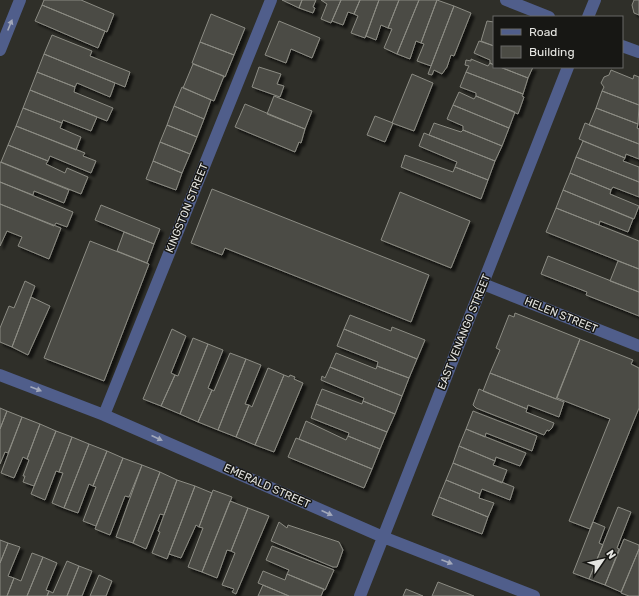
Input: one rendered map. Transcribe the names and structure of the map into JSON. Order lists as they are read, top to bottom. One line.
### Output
{"streets":{"street":["KINGSTON STREET","HELEN STREET","EAST VENANGO STREET","EMERALD STREET"]},"crossings":[["KINGSTON STREET","EMERALD STREET"],["HELEN STREET","EAST VENANGO STREET"],["EAST VENANGO STREET","EMERALD STREET"]],"one_way":["EMERALD STREET"],"legend":["Road","Building"],"north":"top right"}
